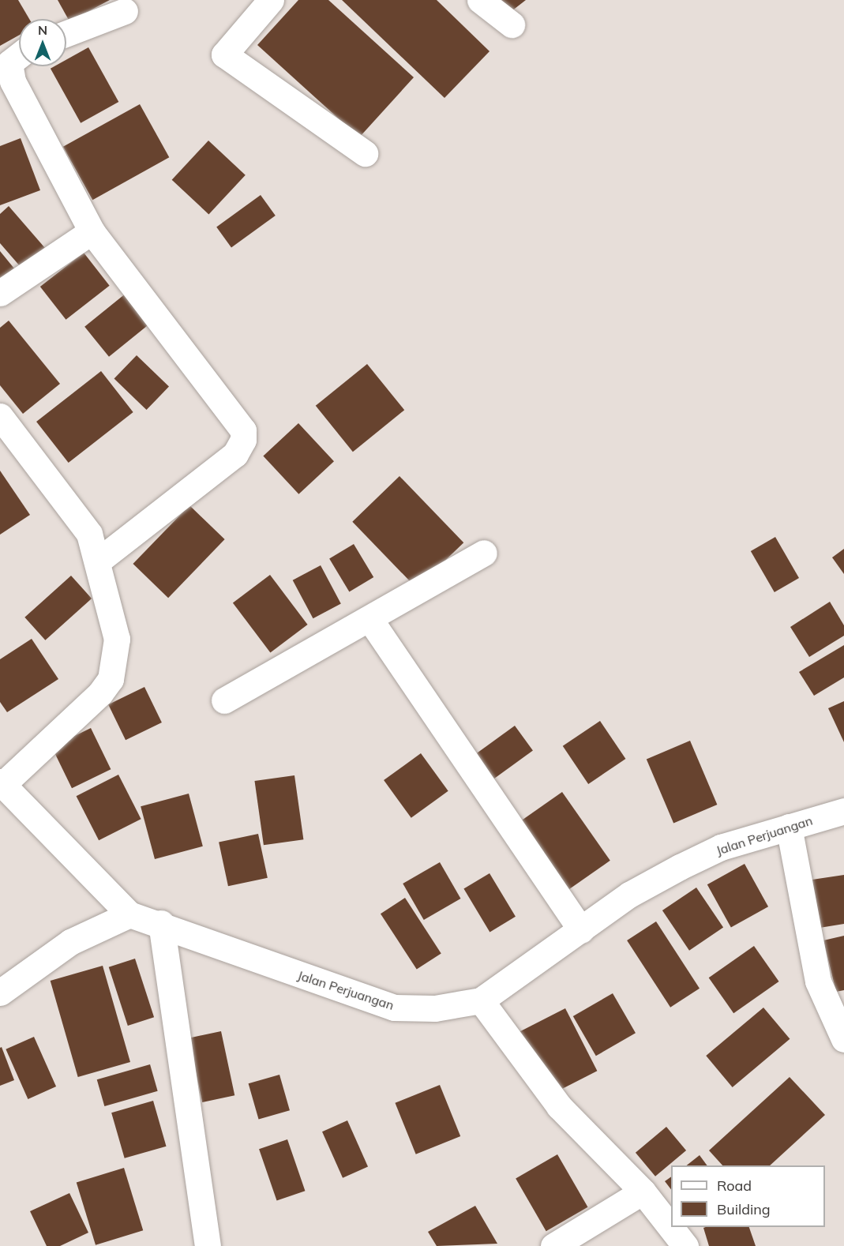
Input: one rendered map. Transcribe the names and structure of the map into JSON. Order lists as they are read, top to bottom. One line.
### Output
{"streets":{"street":["Jalan Perjuangan"]},"legend":["Road","Building"],"north":"top"}
